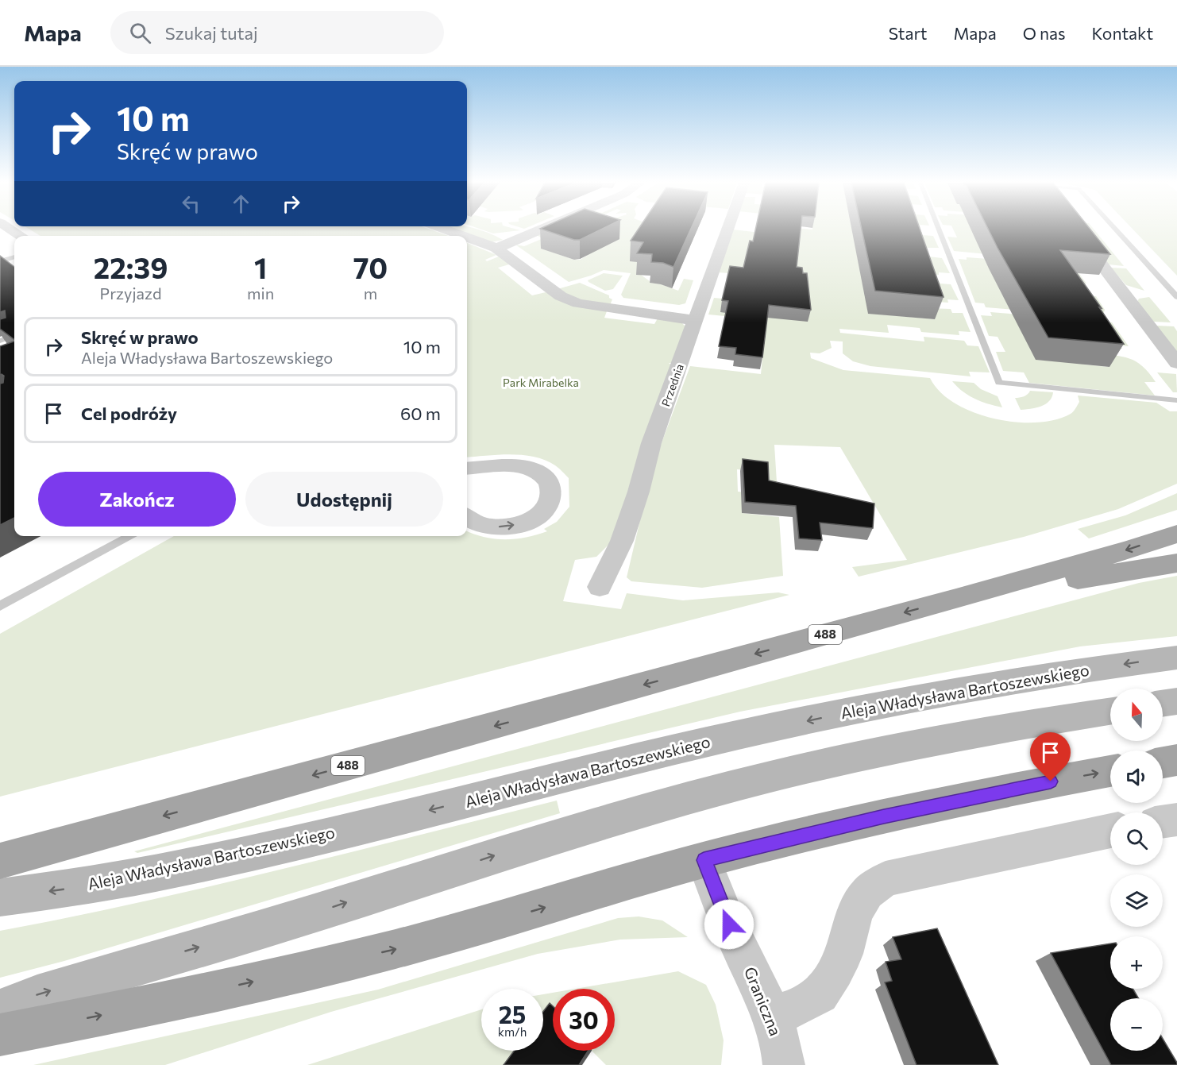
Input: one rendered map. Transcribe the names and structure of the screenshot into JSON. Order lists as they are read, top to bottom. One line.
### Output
{"streets":{"main road":["488","Aleja Władysława Bartoszewskiego"],"street":["Przednia","Graniczna"]},"parks":["Park Mirabelka"],"north":"top","page":{"header":"Mapa","search":"Szukaj tutaj","nav":["Start","Mapa","O nas","Kontakt"],"turn":["10 m","Skręć w prawo"],"eta":["22:39","Przyjazd","1","min","70","m"],"list":[{"name":"Skręć w prawo","note":"Aleja Władysława Bartoszewskiego","value":"10 m"},{"name":"Cel podróży","value":"60 m"}],"buttons":["Zakończ","Udostępnij"],"map_buttons":["+","−"],"speed":"25 km/h","limit":"30"}}
